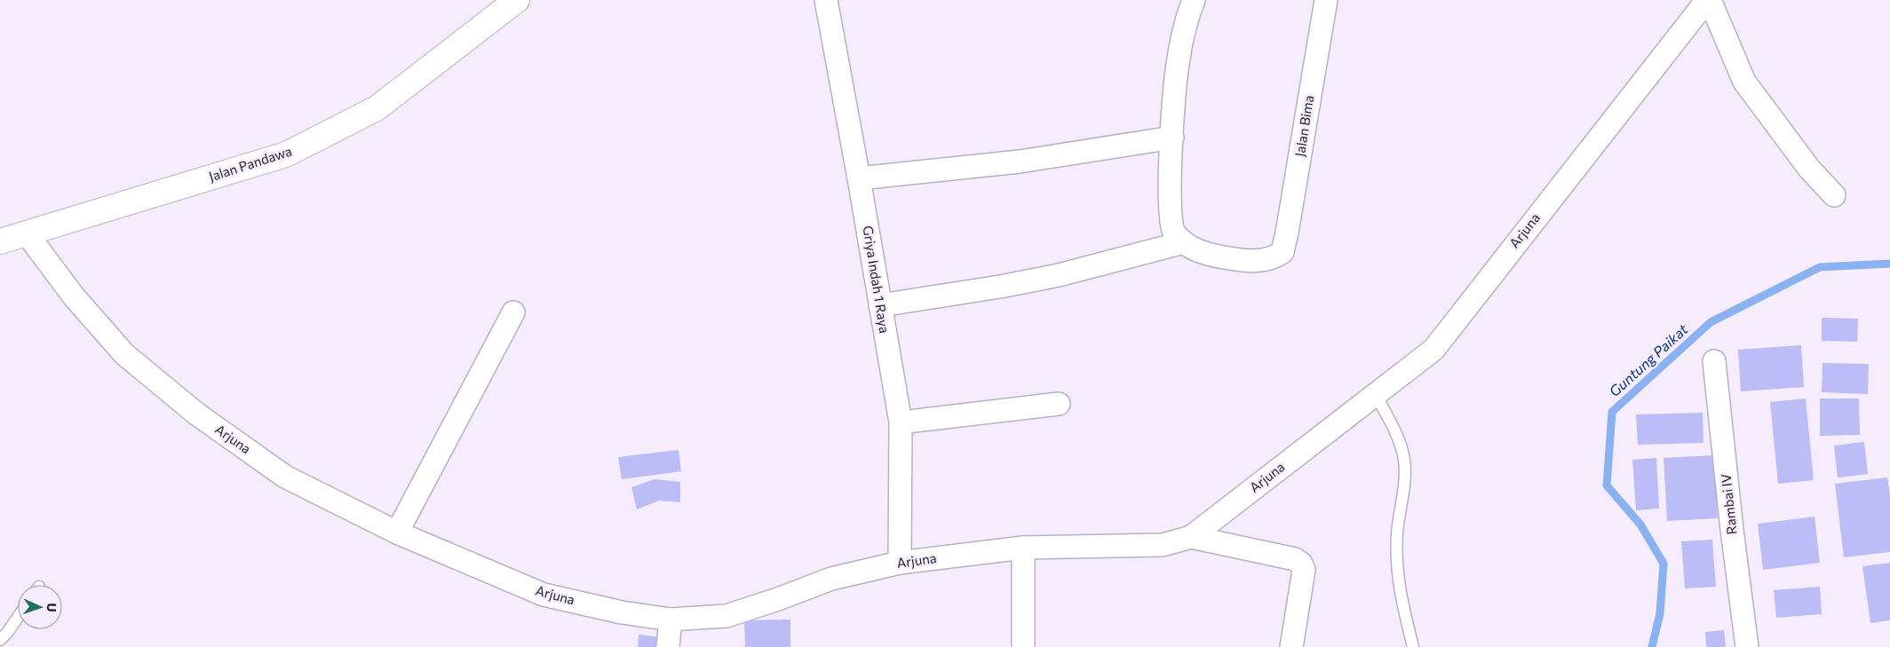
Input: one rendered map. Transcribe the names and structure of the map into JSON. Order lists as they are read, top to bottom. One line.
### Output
{"streets":{"street":["Jalan Bima","Jalan Pandawa","Arjuna","Griya Indah 1 Raya","Rambai IV"]},"crossings":[["Jalan Pandawa","Arjuna"],["Arjuna","Griya Indah 1 Raya"]],"water":["Guntung Paikat"],"north":"right"}
